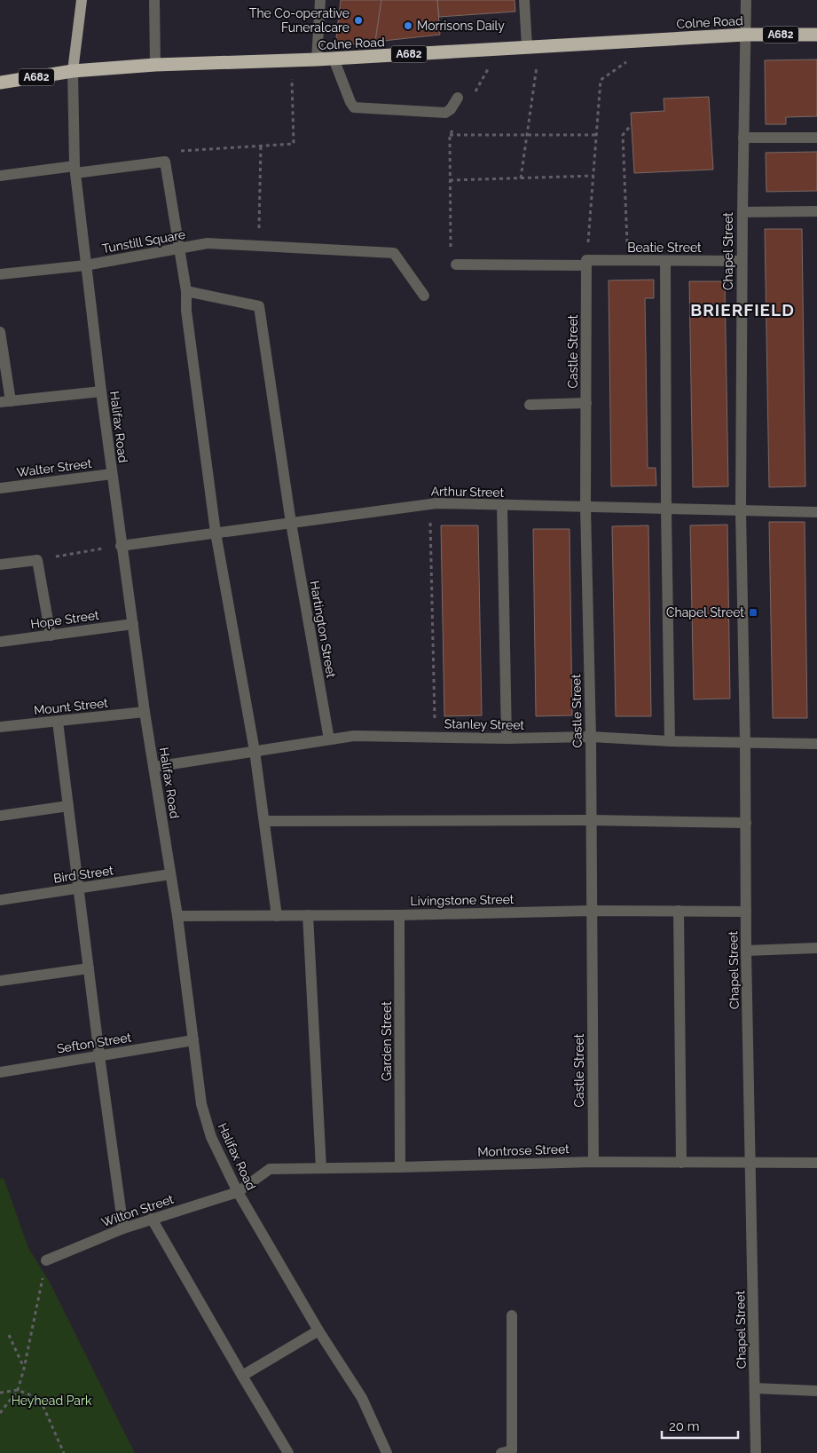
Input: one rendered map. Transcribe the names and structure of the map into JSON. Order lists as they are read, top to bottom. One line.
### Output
{"streets":{"highway":["Colne Road","A682"],"street":["Tunstill Square","Beatie Street","Chapel Street","Castle Street","Halifax Road","Walter Street","Arthur Street","Hope Street","Hartington Street","Mount Street","Stanley Street","Bird Street","Livingstone Street","Garden Street","Sefton Street","Montrose Street","Wilton Street"]},"crossings":[["Colne Road","A682"],["Colne Road","Chapel Street"],["Colne Road","Halifax Road"],["A682","Halifax Road"],["Tunstill Square","Halifax Road"],["Beatie Street","Chapel Street"],["Beatie Street","Castle Street"],["Chapel Street","Arthur Street"],["Chapel Street","Stanley Street"],["Chapel Street","Livingstone Street"],["Chapel Street","Montrose Street"],["Castle Street","Arthur Street"],["Castle Street","Stanley Street"],["Castle Street","Livingstone Street"],["Castle Street","Montrose Street"],["Halifax Road","Walter Street"],["Halifax Road","Arthur Street"],["Halifax Road","Hope Street"],["Halifax Road","Mount Street"],["Halifax Road","Stanley Street"],["Halifax Road","Bird Street"],["Halifax Road","Livingstone Street"],["Halifax Road","Sefton Street"],["Halifax Road","Montrose Street"],["Halifax Road","Wilton Street"],["Arthur Street","Hartington Street"],["Hartington Street","Stanley Street"],["Livingstone Street","Garden Street"],["Garden Street","Montrose Street"],["Montrose Street","Wilton Street"]],"districts":["BRIERFIELD"],"parks":["Heyhead Park"],"places":{"other":["The Co-operative Funeralcare","Morrisons Daily"],"transit":["Chapel Street"]},"scale_bar":"20 m"}
